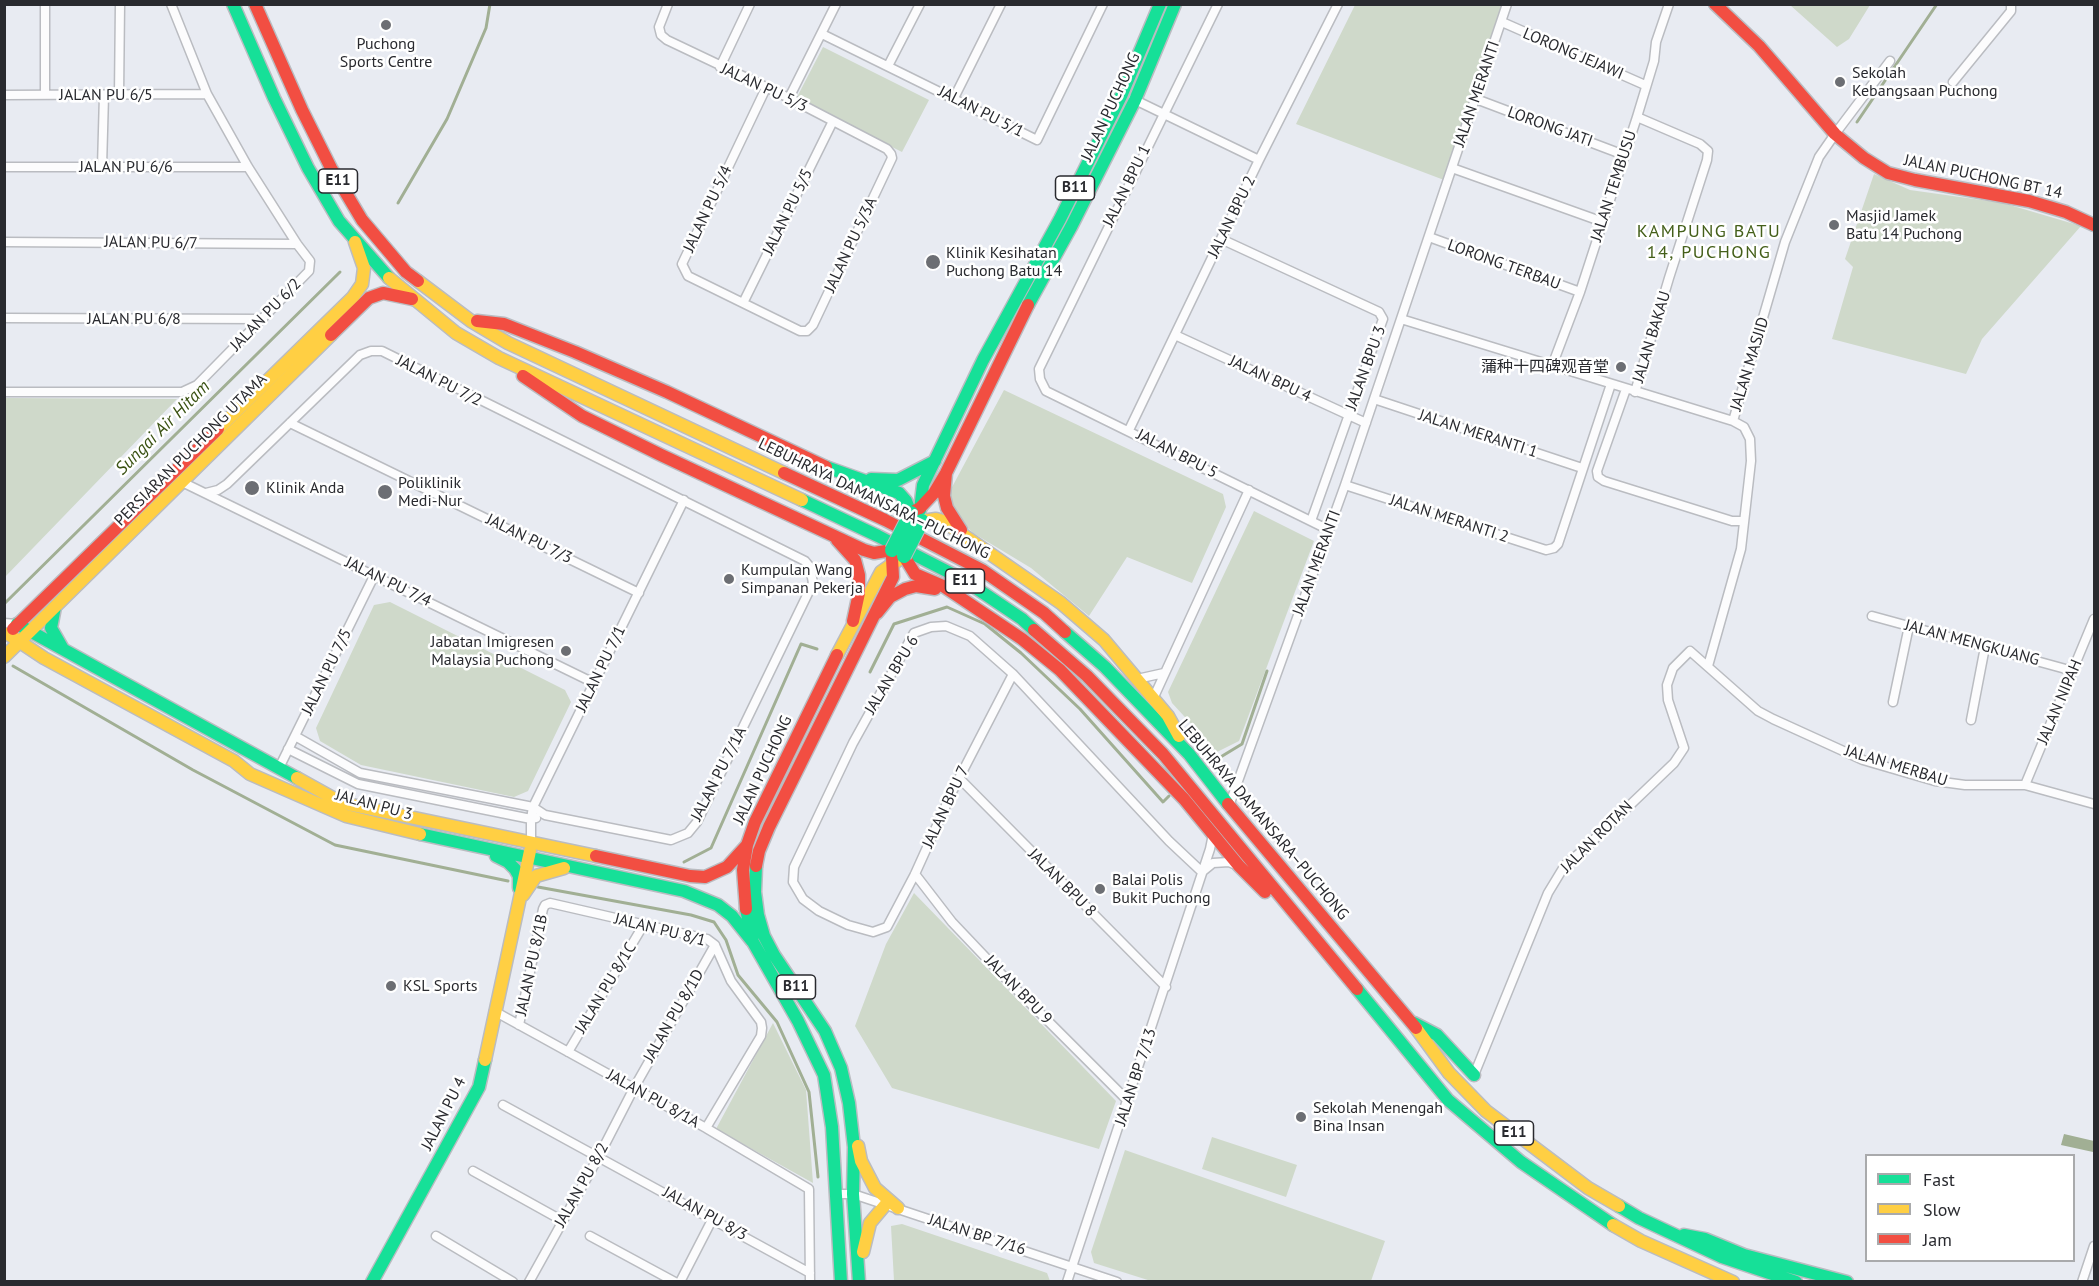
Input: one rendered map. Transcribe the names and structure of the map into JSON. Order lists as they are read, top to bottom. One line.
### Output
{"streets":{"main road":["JALAN PUCHONG","JALAN PUCHONG BT 14","E11","B11","PERSIARAN PUCHONG UTAMA","LEBUHRAYA DAMANSARA–PUCHONG","JALAN PU 3","JALAN PU 4"],"street":["LORONG JEJAWI","JALAN PU 5/3","JALAN MERANTI","JALAN PU 6/5","JALAN PU 5/1","LORONG JATI","JALAN PU 6/6","JALAN BPU 1","JALAN TEMBUSU","JALAN PU 5/4","JALAN PU 5/5","JALAN BPU 2","JALAN PU 6/7","JALAN PU 5/3A","LORONG TERBAU","JALAN PU 6/2","JALAN PU 6/8","JALAN BAKAU","JALAN MASJID","JALAN BPU 3","JALAN BPU 4","JALAN PU 7/2","JALAN MERANTI 1","JALAN BPU 5","JALAN MERANTI 2","JALAN PU 7/3","JALAN PU 7/4","JALAN MENGKUANG","JALAN PU 7/1","JALAN PU 7/5","JALAN BPU 6","JALAN NIPAH","JALAN MERBAU","JALAN PU 7/1A","JALAN BPU 7","JALAN ROTAN","JALAN BPU 8","JALAN PU 8/1","JALAN PU 8/1B","JALAN PU 8/1C","JALAN BPU 9","JALAN PU 8/1D","JALAN BP 7/13","JALAN PU 8/1A","JALAN PU 8/2","JALAN PU 8/3","JALAN BP 7/16"]},"crossings":[["LORONG JEJAWI","JALAN MERANTI"],["LORONG JEJAWI","JALAN TEMBUSU"],["JALAN PU 5/3","JALAN PU 5/4"],["JALAN PU 5/3","JALAN PU 5/5"],["JALAN PU 5/3","JALAN PU 5/3A"],["JALAN MERANTI","LORONG JATI"],["JALAN MERANTI","LORONG TERBAU"],["JALAN MERANTI","JALAN BPU 4"],["JALAN MERANTI","JALAN MERANTI 1"],["JALAN MERANTI","JALAN BPU 5"],["JALAN MERANTI","LEBUHRAYA DAMANSARA–PUCHONG"],["JALAN MERANTI","JALAN MERANTI 2"],["JALAN PU 6/5","JALAN PU 6/2"],["JALAN PUCHONG","JALAN PU 3"],["JALAN PUCHONG","JALAN BP 7/16"],["LORONG JATI","JALAN TEMBUSU"],["JALAN PU 6/6","JALAN PU 6/2"],["JALAN PUCHONG BT 14","JALAN MASJID"],["JALAN BPU 1","JALAN BPU 5"],["JALAN TEMBUSU","LORONG TERBAU"],["JALAN TEMBUSU","JALAN BAKAU"],["JALAN PU 5/4","JALAN PU 5/5"],["JALAN PU 5/4","JALAN PU 5/3A"],["JALAN BPU 2","JALAN BPU 3"],["JALAN BPU 2","JALAN BPU 4"],["JALAN BPU 2","JALAN BPU 5"],["JALAN PU 6/7","JALAN PU 6/2"],["JALAN PU 6/2","JALAN PU 6/8"],["JALAN MASJID","JALAN MERBAU"],["JALAN BPU 3","JALAN BPU 4"],["JALAN BPU 3","JALAN BPU 5"],["JALAN PU 7/2","JALAN PU 7/3"],["JALAN PU 7/2","JALAN PU 7/4"],["JALAN PU 7/2","JALAN PU 7/1"],["JALAN PU 7/2","JALAN PU 7/1A"],["JALAN MERANTI 1","JALAN MERANTI 2"],["PERSIARAN PUCHONG UTAMA","LEBUHRAYA DAMANSARA–PUCHONG"],["PERSIARAN PUCHONG UTAMA","JALAN PU 7/4"],["PERSIARAN PUCHONG UTAMA","JALAN PU 3"],["JALAN PU 7/3","JALAN PU 7/1"],["JALAN PU 7/4","JALAN PU 7/1"],["JALAN PU 7/4","JALAN PU 7/5"],["JALAN MENGKUANG","JALAN NIPAH"],["JALAN PU 7/1","JALAN PU 7/1A"],["JALAN PU 7/1","JALAN PU 3"],["JALAN PU 7/1","JALAN PU 4"],["JALAN PU 7/5","JALAN PU 7/1A"],["JALAN PU 7/5","JALAN PU 3"],["JALAN BPU 6","JALAN BPU 7"],["JALAN BPU 6","JALAN BP 7/13"],["JALAN NIPAH","JALAN MERBAU"],["JALAN MERBAU","JALAN ROTAN"],["JALAN PU 3","JALAN PU 4"],["JALAN BPU 7","JALAN BPU 8"],["JALAN BPU 7","JALAN BPU 9"],["JALAN BPU 8","JALAN BP 7/13"],["JALAN PU 8/1","JALAN PU 8/1B"],["JALAN PU 8/1","JALAN PU 8/1C"],["JALAN PU 8/1","JALAN PU 8/1D"],["JALAN PU 8/1","JALAN PU 8/1A"],["JALAN PU 8/1B","JALAN PU 8/1A"],["JALAN PU 8/1C","JALAN PU 8/1A"],["JALAN BPU 9","JALAN BP 7/13"],["JALAN PU 8/1D","JALAN PU 8/1A"],["JALAN PU 8/1D","JALAN PU 8/2"],["JALAN BP 7/13","JALAN BP 7/16"],["JALAN PU 8/1A","JALAN PU 4"],["JALAN PU 8/1A","JALAN PU 8/2"],["JALAN PU 8/1A","JALAN PU 8/3"],["JALAN PU 8/2","JALAN PU 8/3"]],"districts":["KAMPUNG BATU 14, PUCHONG"],"water":["Sungai Air Hitam"],"places":["Puchong Sports Centre","Sekolah Kebangsaan Puchong","Masjid Jamek Batu 14 Puchong","Klinik Kesihatan Puchong Batu 14","蒲种十四碑观音堂","Klinik Anda","Poliklinik Medi-Nur","Kumpulan Wang Simpanan Pekerja","Jabatan Imigresen Malaysia Puchong","Balai Polis Bukit Puchong","KSL Sports","Sekolah Menengah Bina Insan"],"legend":["Fast","Slow","Jam"]}
